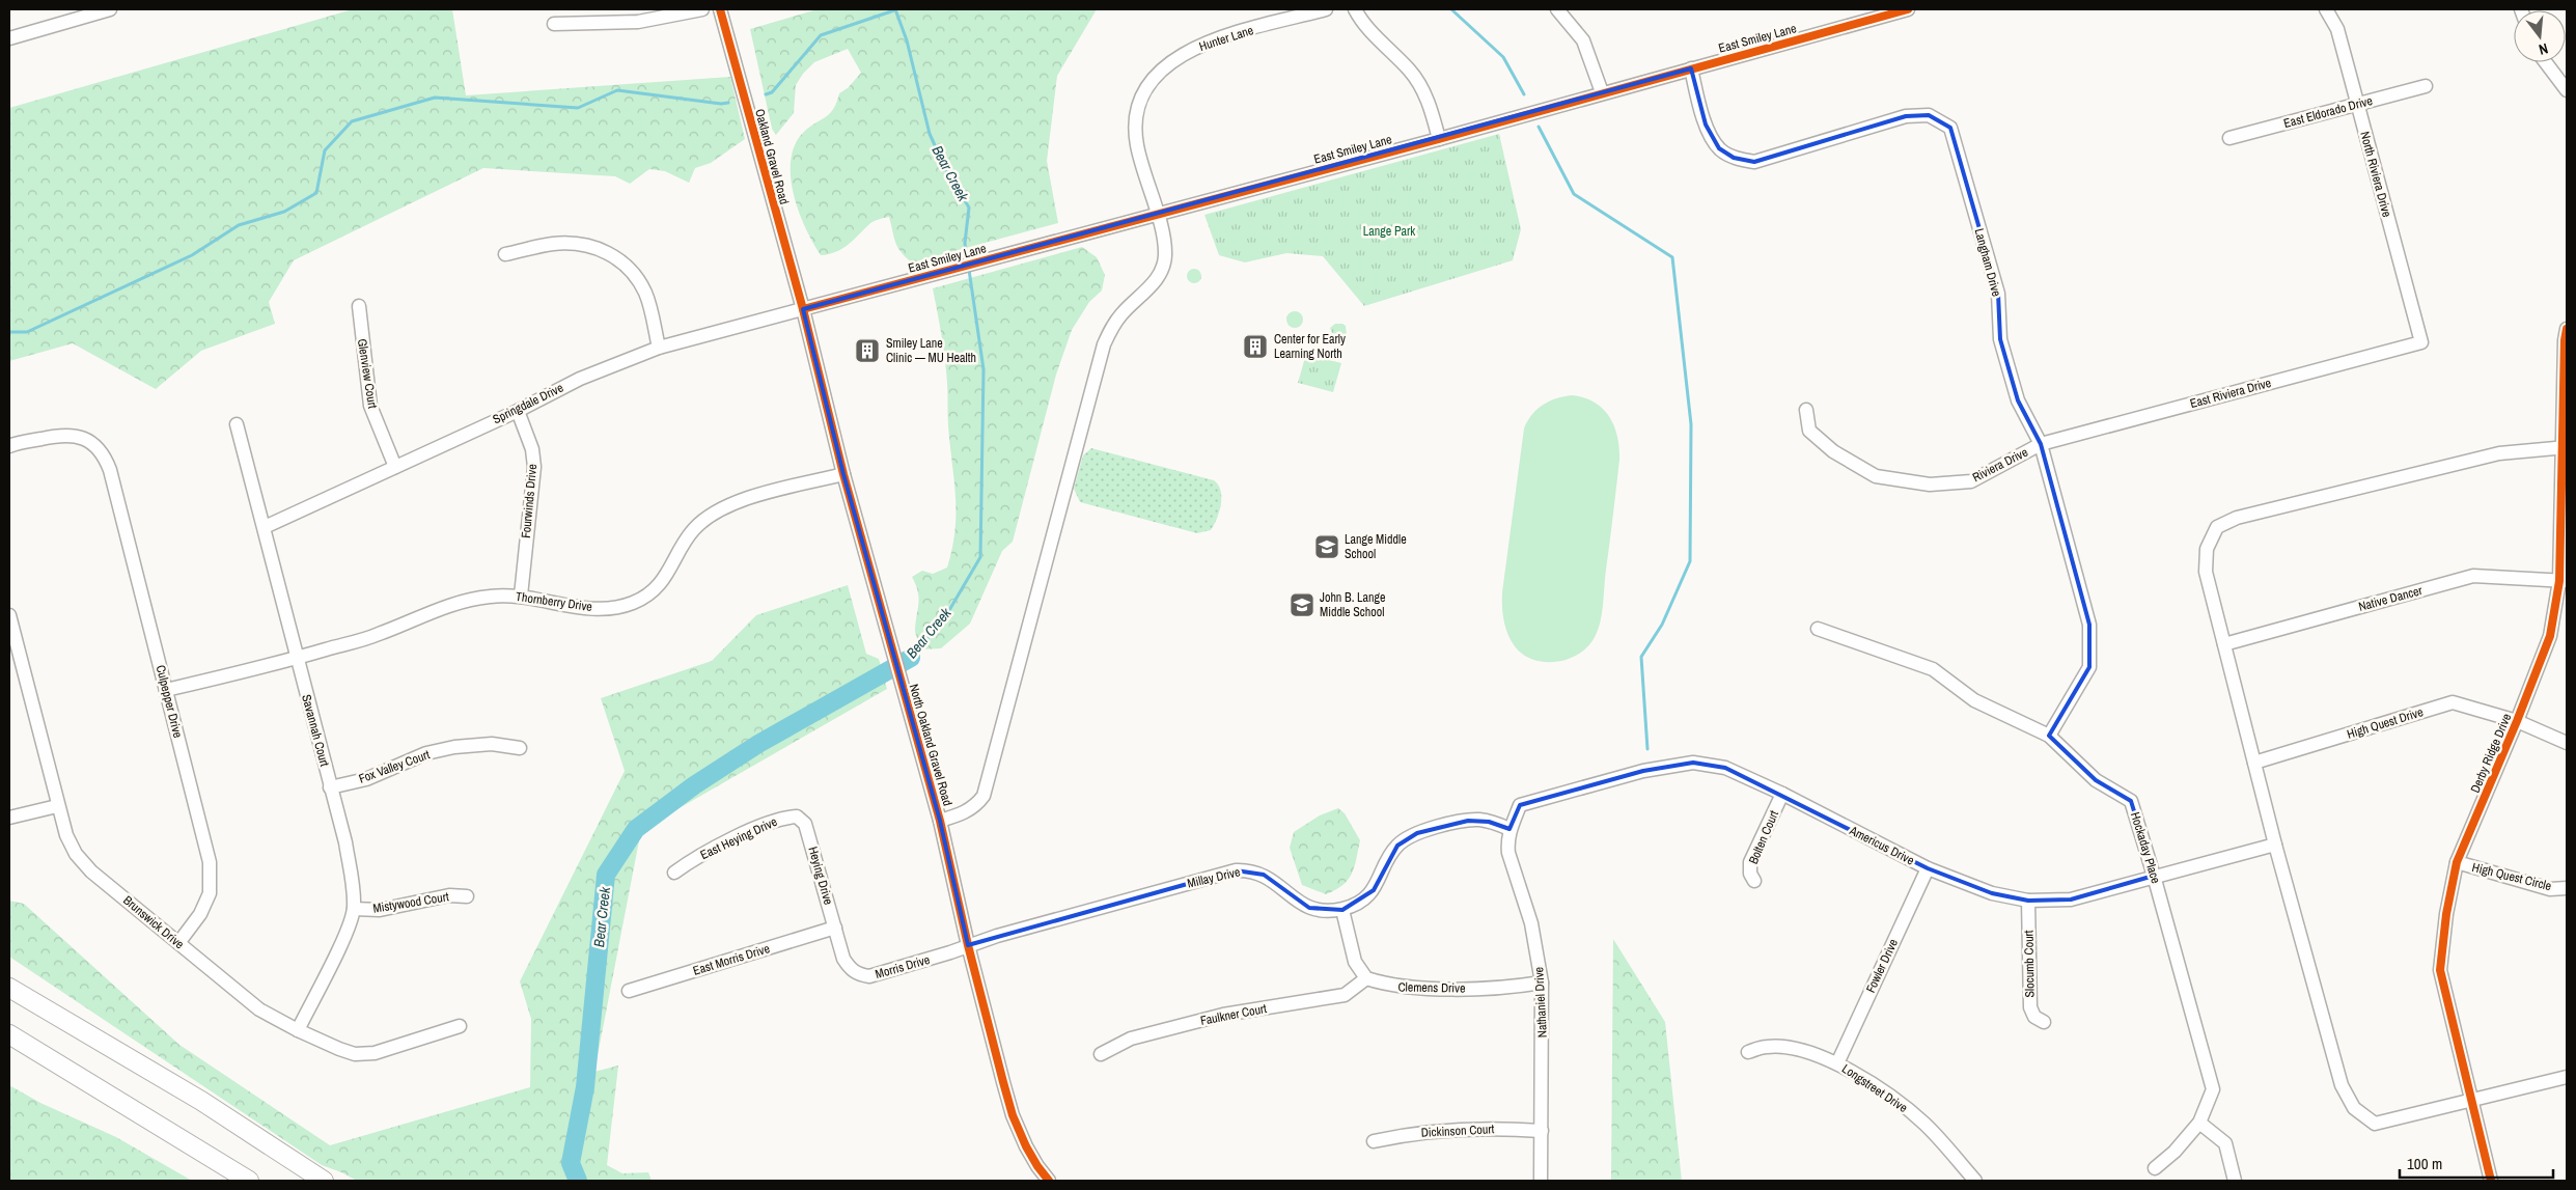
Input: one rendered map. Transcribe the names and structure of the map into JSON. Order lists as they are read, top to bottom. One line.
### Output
{"streets":{"street":["Hunter Lane","East Smiley Lane","East Eldorado Drive","Oakland Gravel Road","North Riviera Drive","Langham Drive","Glenview Court","East Riviera Drive","Springdale Drive","Riviera Drive","Fourwinds Drive","Native Dancer","Thornberry Drive","Culpepper Drive","High Quest Drive","Savannah Court","North Oakland Gravel Road","Derby Ridge Drive","Fox Valley Court","Bolten Court","East Heying Drive","Americus Drive","Hockaday Place","Heying Drive","High Quest Circle","Millay Drive","Mistywood Court","Brunswick Drive","East Morris Drive","Slocumb Court","Fowler Drive","Morris Drive","Clemens Drive","Nathaniel Drive","Faulkner Court","Longstreet Drive","Dickinson Court"]},"crossings":[["Hunter Lane","East Smiley Lane"],["Hunter Lane","North Oakland Gravel Road"],["East Smiley Lane","Oakland Gravel Road"],["East Smiley Lane","Langham Drive"],["East Smiley Lane","Springdale Drive"],["East Smiley Lane","North Oakland Gravel Road"],["East Eldorado Drive","North Riviera Drive"],["Oakland Gravel Road","Springdale Drive"],["Oakland Gravel Road","North Oakland Gravel Road"],["North Riviera Drive","East Riviera Drive"],["Langham Drive","East Riviera Drive"],["Langham Drive","Riviera Drive"],["Langham Drive","Hockaday Place"],["Glenview Court","Springdale Drive"],["East Riviera Drive","Riviera Drive"],["Springdale Drive","Fourwinds Drive"],["Springdale Drive","Savannah Court"],["Springdale Drive","North Oakland Gravel Road"],["Fourwinds Drive","Thornberry Drive"],["Native Dancer","Derby Ridge Drive"],["Thornberry Drive","Culpepper Drive"],["Thornberry Drive","Savannah Court"],["Thornberry Drive","North Oakland Gravel Road"],["Culpepper Drive","Brunswick Drive"],["High Quest Drive","Derby Ridge Drive"],["Savannah Court","Fox Valley Court"],["Savannah Court","Mistywood Court"],["Savannah Court","Brunswick Drive"],["North Oakland Gravel Road","Millay Drive"],["North Oakland Gravel Road","Morris Drive"],["Derby Ridge Drive","High Quest Circle"],["Bolten Court","Americus Drive"],["East Heying Drive","Heying Drive"],["Americus Drive","Hockaday Place"],["Americus Drive","Millay Drive"],["Americus Drive","Slocumb Court"],["Americus Drive","Fowler Drive"],["Americus Drive","Nathaniel Drive"],["Heying Drive","East Morris Drive"],["Heying Drive","Morris Drive"],["Millay Drive","Morris Drive"],["Millay Drive","Nathaniel Drive"],["East Morris Drive","Morris Drive"],["Fowler Drive","Longstreet Drive"],["Clemens Drive","Nathaniel Drive"],["Clemens Drive","Faulkner Court"],["Nathaniel Drive","Dickinson Court"]],"water":["Bear Creek"],"parks":["Lange Park"],"places":{"building":["Center for Early Learning North","Smiley Lane Clinic — MU Health"],"school or university":["Lange Middle School","John B. Lange Middle School"]},"scale_bar":"100 m","north":"bottom"}
